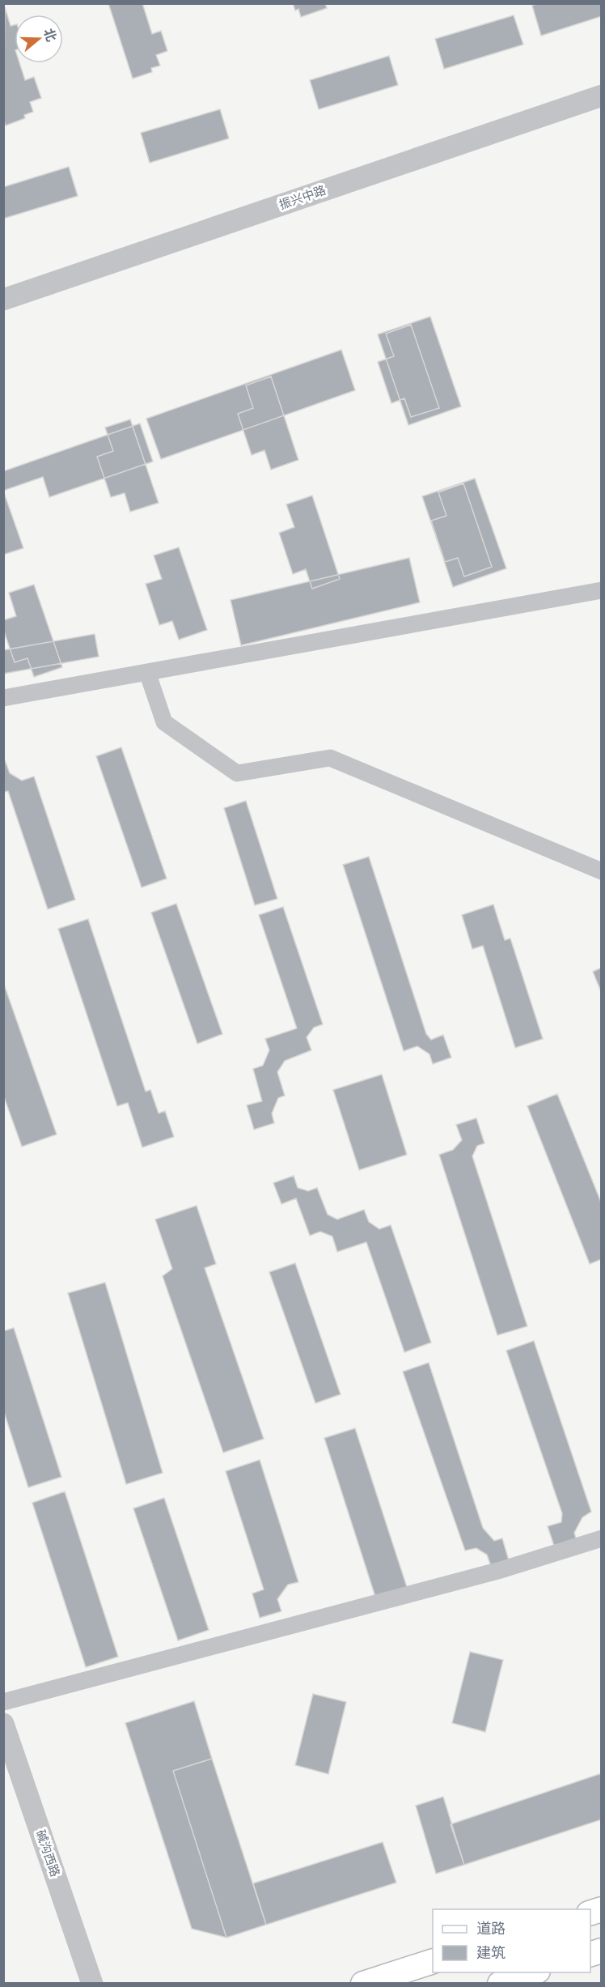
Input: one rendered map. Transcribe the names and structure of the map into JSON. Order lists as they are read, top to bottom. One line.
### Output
{"streets":{"street":["振兴中路","碱沟西路"]},"legend":["道路","建筑"],"north":"right"}
